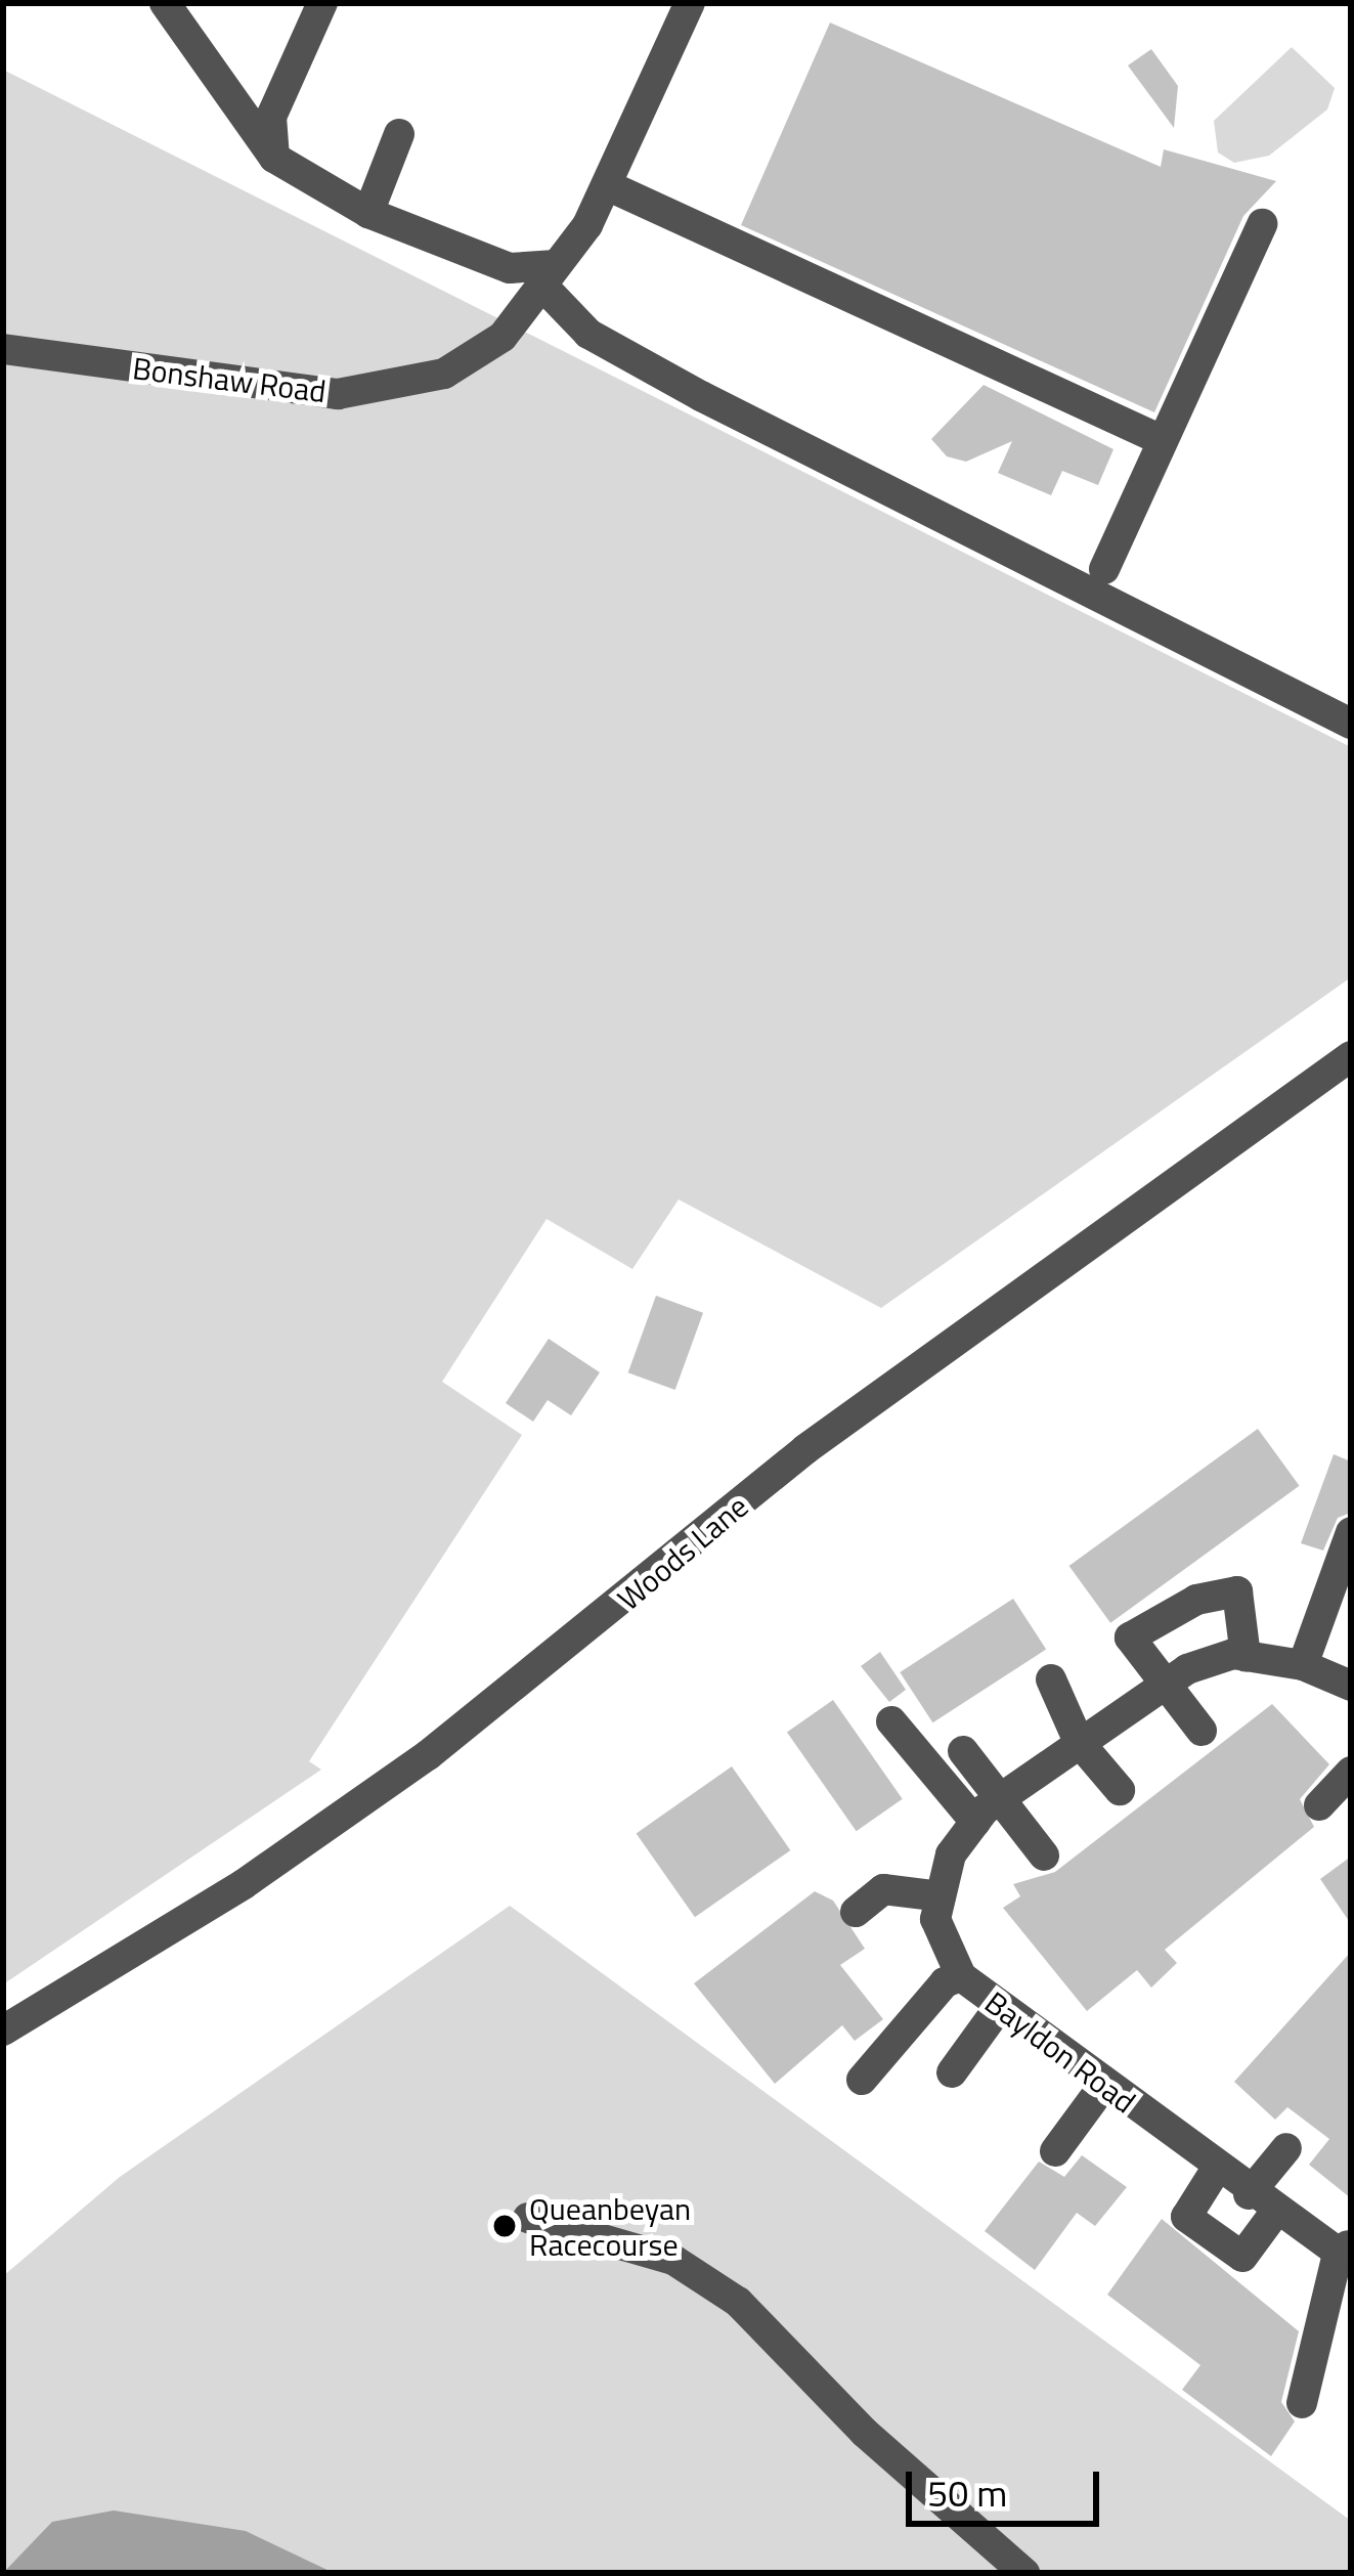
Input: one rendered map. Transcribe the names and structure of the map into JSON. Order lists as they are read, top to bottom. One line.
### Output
{"streets":{"street":["Bonshaw Road","Woods Lane","Bayldon Road"]},"places":["Queanbeyan Racecourse"],"scale_bar":"50 m"}
